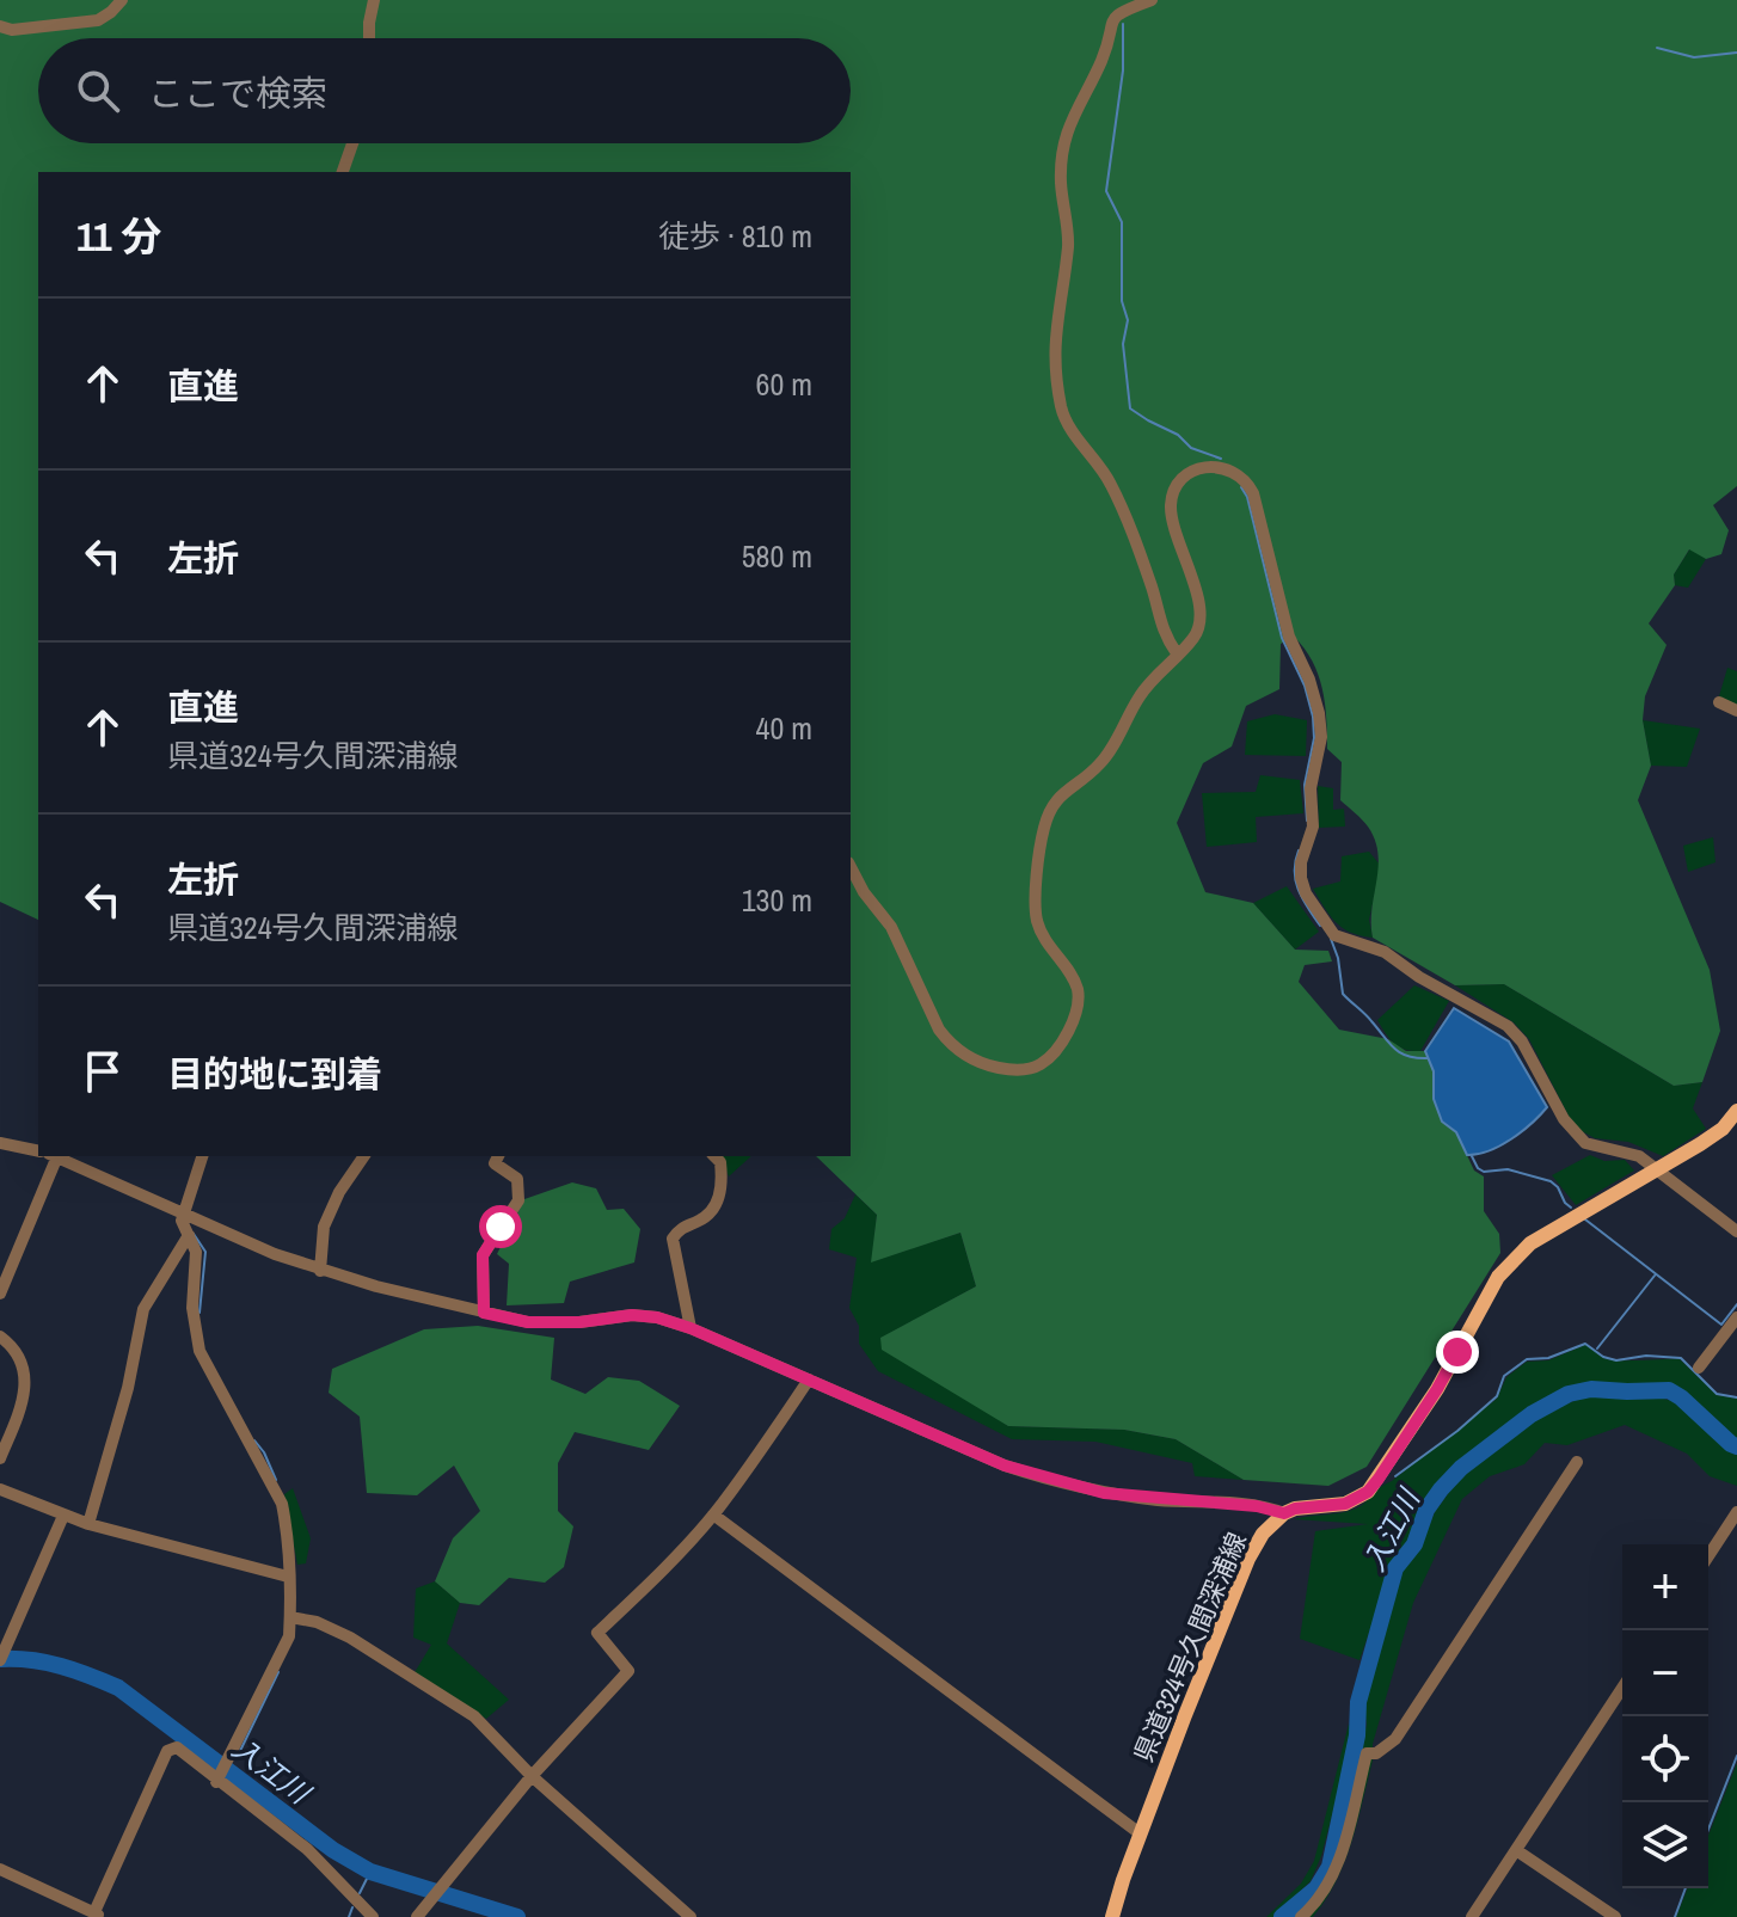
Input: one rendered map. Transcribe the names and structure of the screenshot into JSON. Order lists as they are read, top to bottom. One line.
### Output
{"streets":{"main road":["県道324号久間深浦線"]},"water":["入江川"],"page":{"search":"ここで検索","heading":["11 分","徒歩 · 810 m"],"list":[["直進","60 m"],["左折","580 m"],["直進","県道324号久間深浦線","40 m"],["左折","県道324号久間深浦線","130 m"],"目的地に到着"],"map_buttons":["+","−"]}}
